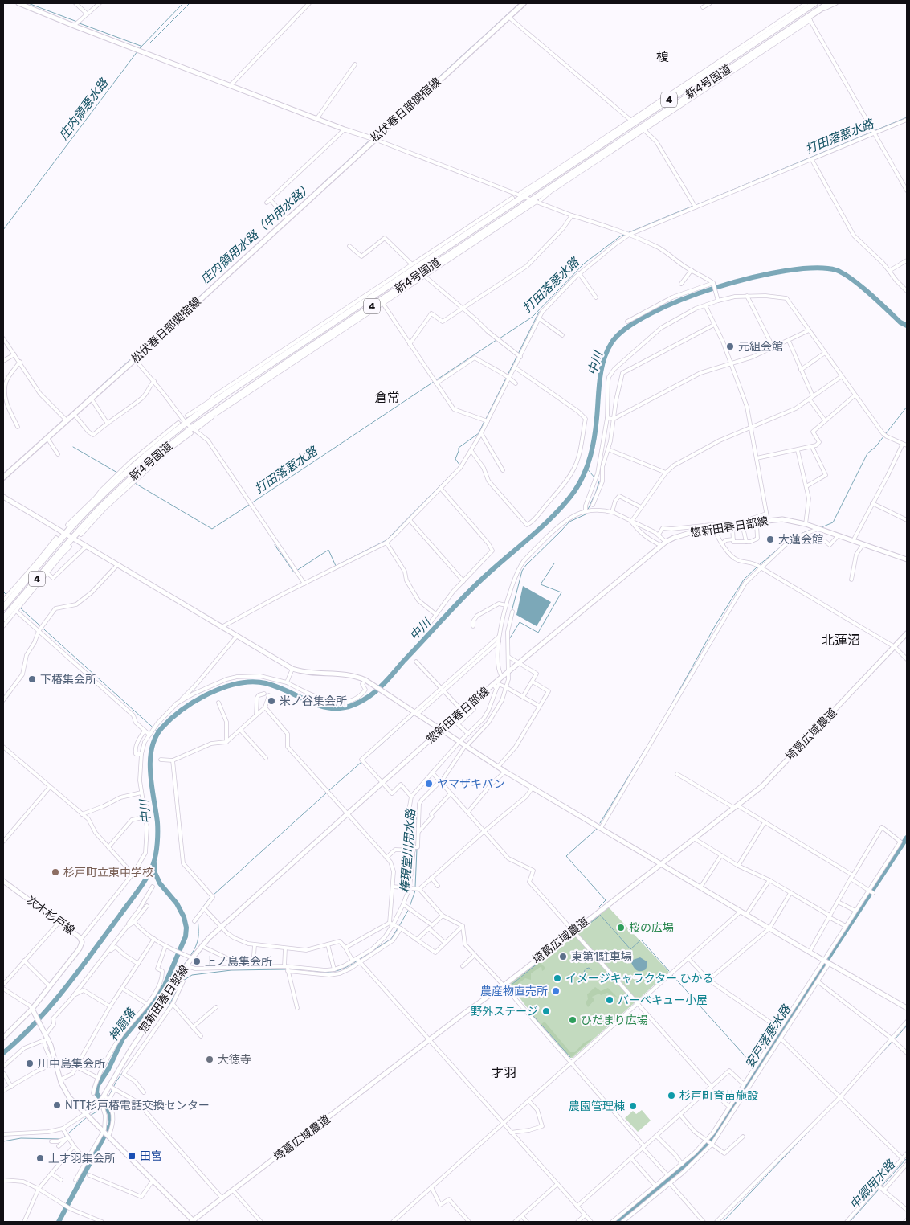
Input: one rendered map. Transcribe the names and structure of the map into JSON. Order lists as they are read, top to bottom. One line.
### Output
{"streets":{"highway":["新4号国道","4"],"main road":["松伏春日部関宿線"],"street":["惣新田春日部線","埼葛広域農道","次木杉戸線"]},"districts":["榎","倉常","北蓮沼","才羽"],"water":["庄内領悪水路","打田落悪水路","庄内領用水路（中用水路）","中川","権現堂川用水路","神扇落","安戸落悪水路","中郷用水路"],"places":{"other":["元組会館","大蓮会館","下椿集会所","米ノ谷集会所","ヤマザキパン","杉戸町立東中学校","桜の広場","東第1駐車場","上ノ島集会所","イメージキャラクター ひかる","農産物直売所","バーベキュー小屋","野外ステージ","ひだまり広場","大徳寺","川中島集会所","杉戸町育苗施設","NTT杉戸椿電話交換センター","農園管理棟","上才羽集会所"],"transit":["田宮"]}}
